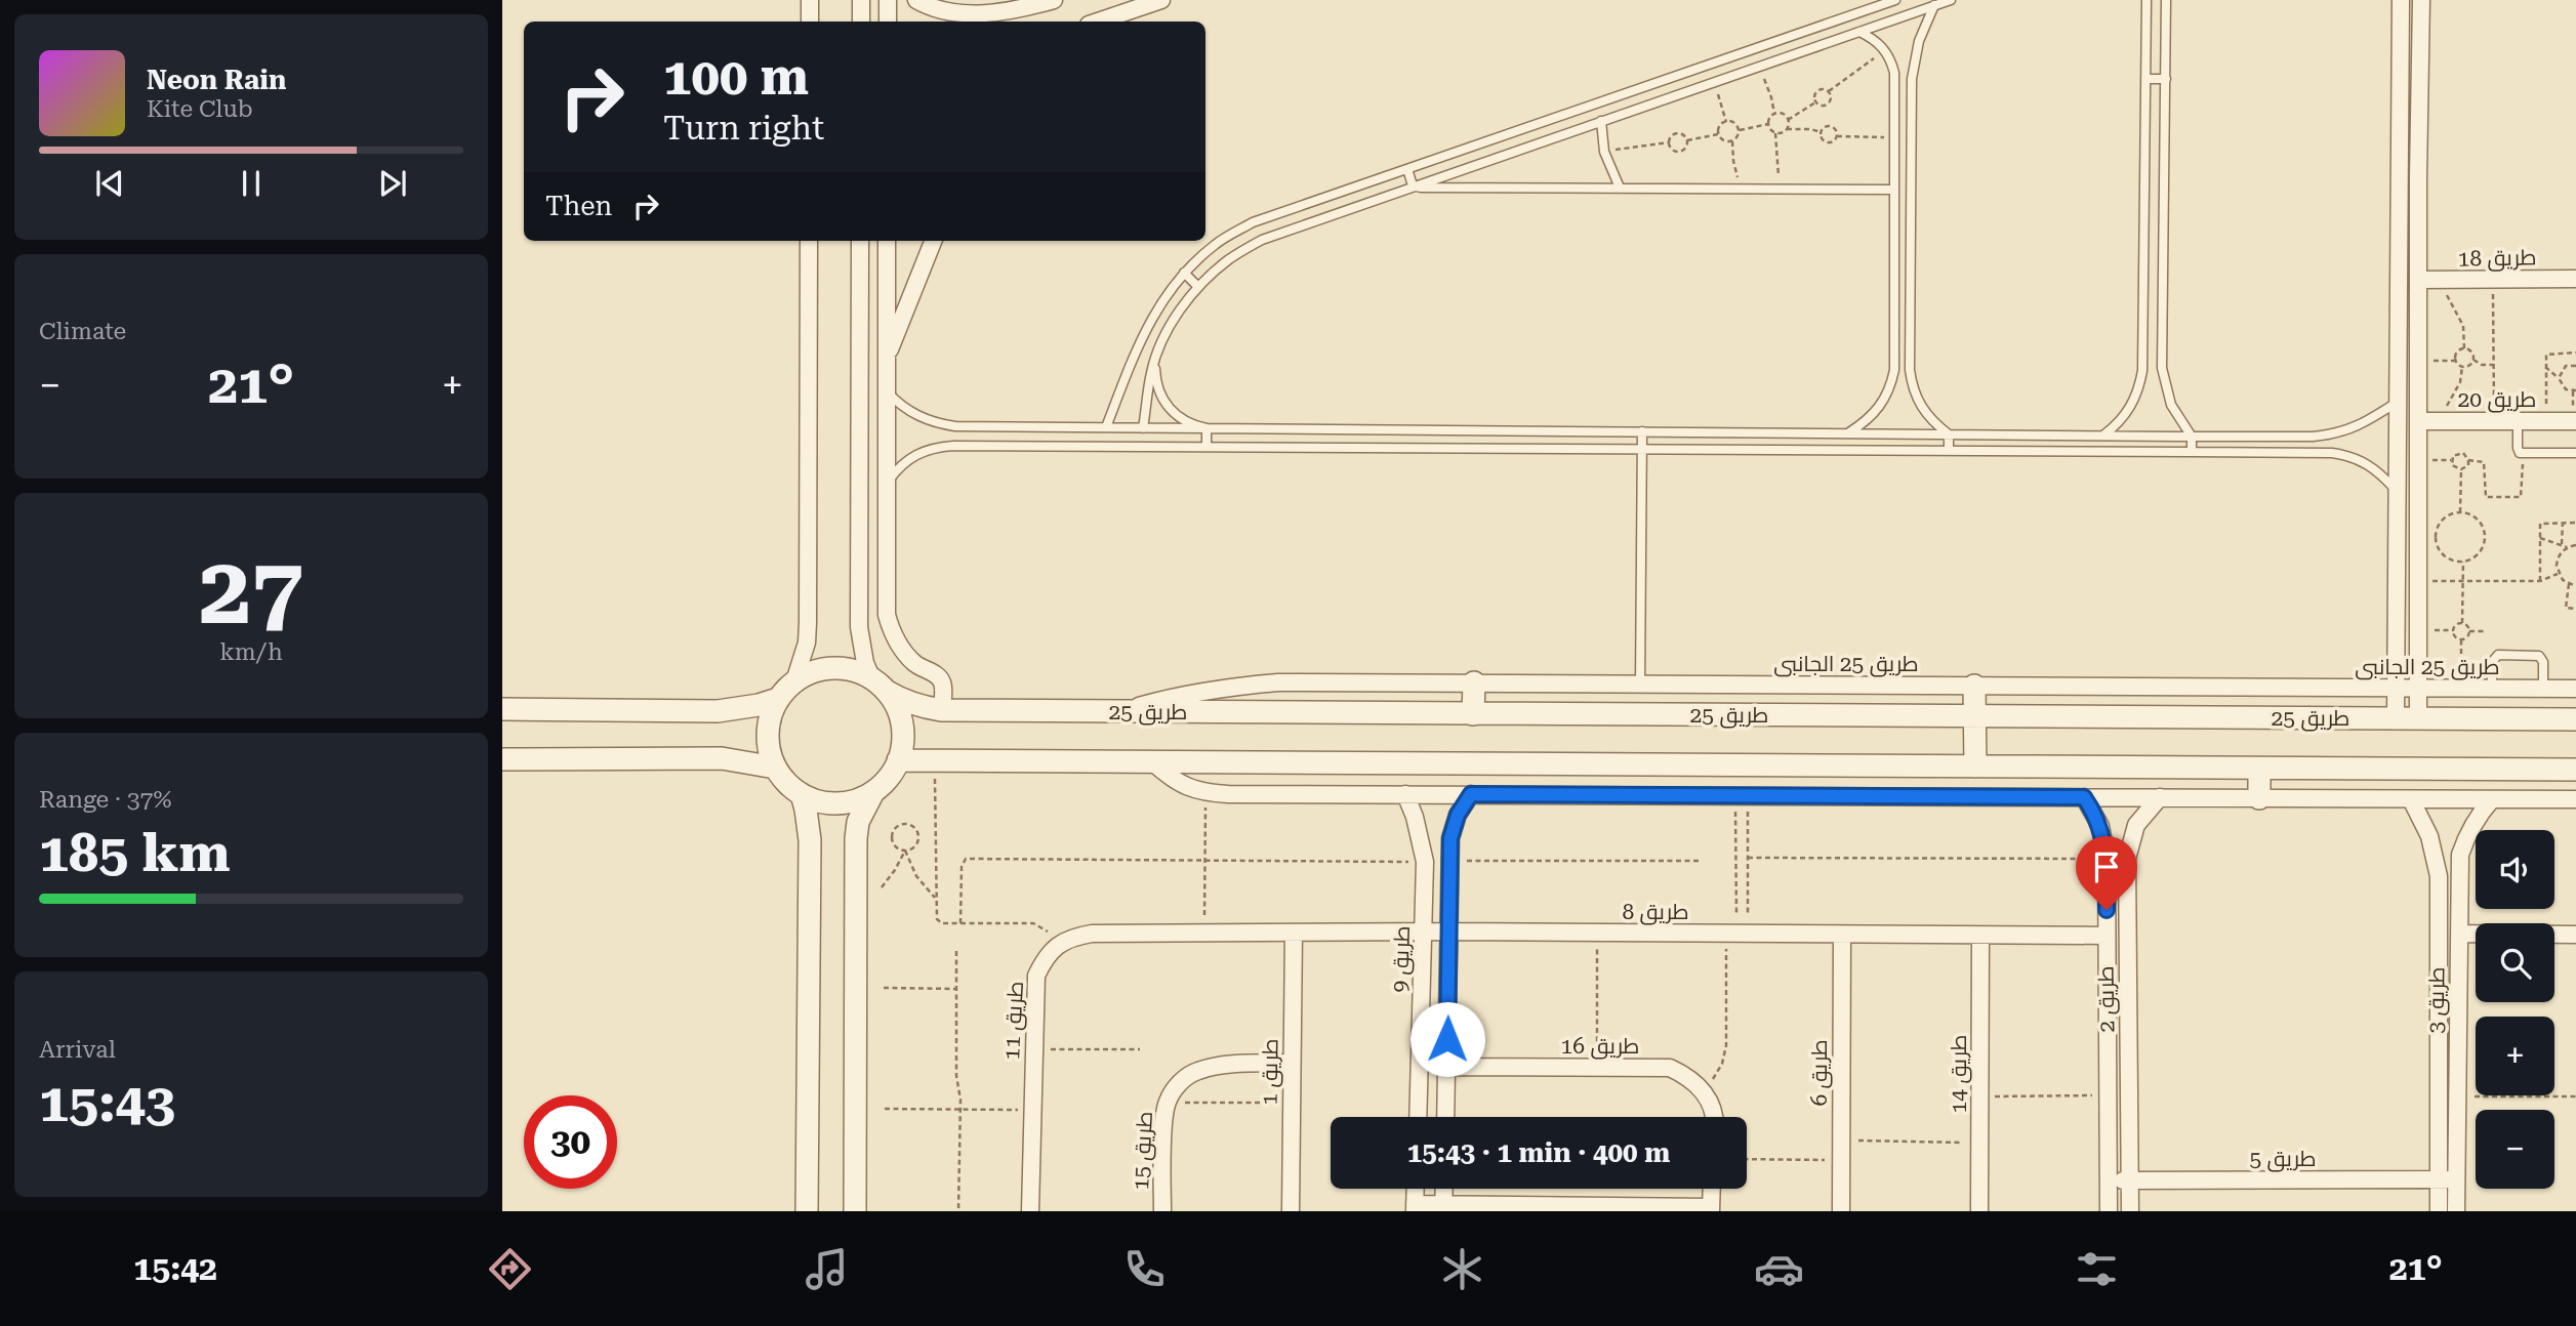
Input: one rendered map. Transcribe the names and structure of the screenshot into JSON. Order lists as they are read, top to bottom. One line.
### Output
{"streets":{"street":["طريق 18","طريق 20","طريق 25 الجانبى","طريق 25","طريق 8","طريق 9","طريق 2","طريق 3","طريق 11","طريق 16","طريق 1","طريق 6","طريق 14","طريق 15","طريق 5"]},"crossings":[["طريق 25 الجانبى","طريق 25"],["طريق 8","طريق 9"],["طريق 8","طريق 2"],["طريق 8","طريق 1"],["طريق 8","طريق 6"],["طريق 8","طريق 14"],["طريق 2","طريق 5"],["طريق 3","طريق 5"],["طريق 1","طريق 15"]],"page":{"turn":["100 m","Turn right"],"song":["Neon Rain","Kite Club"],"then":"Then","tile":["Climate",["27","km/h"],["Range · 37%","185 km"],["Arrival","15:43"]],"heat":["−","21°","+"],"map_buttons":["+","−"],"limit":"30","trip":"15:43 · 1 min · 400 m","tabs":["15:42","21°"]}}
